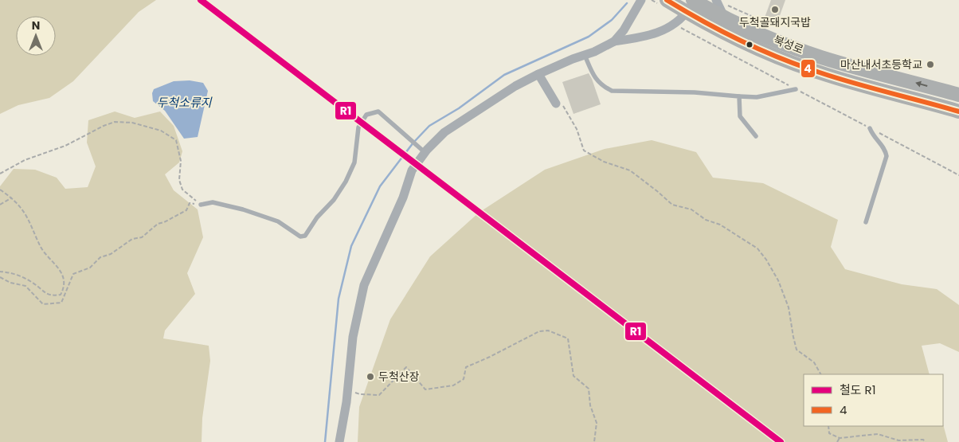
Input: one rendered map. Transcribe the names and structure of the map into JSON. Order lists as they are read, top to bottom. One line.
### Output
{"streets":{"main road":["북성로"]},"water":["두척소류지"],"places":["두척골돼지국밥","마산내서초등학교","두척산장"],"lines":["rail line R1","transit line 4"],"legend":["철도 R1","4"],"north":"top"}
